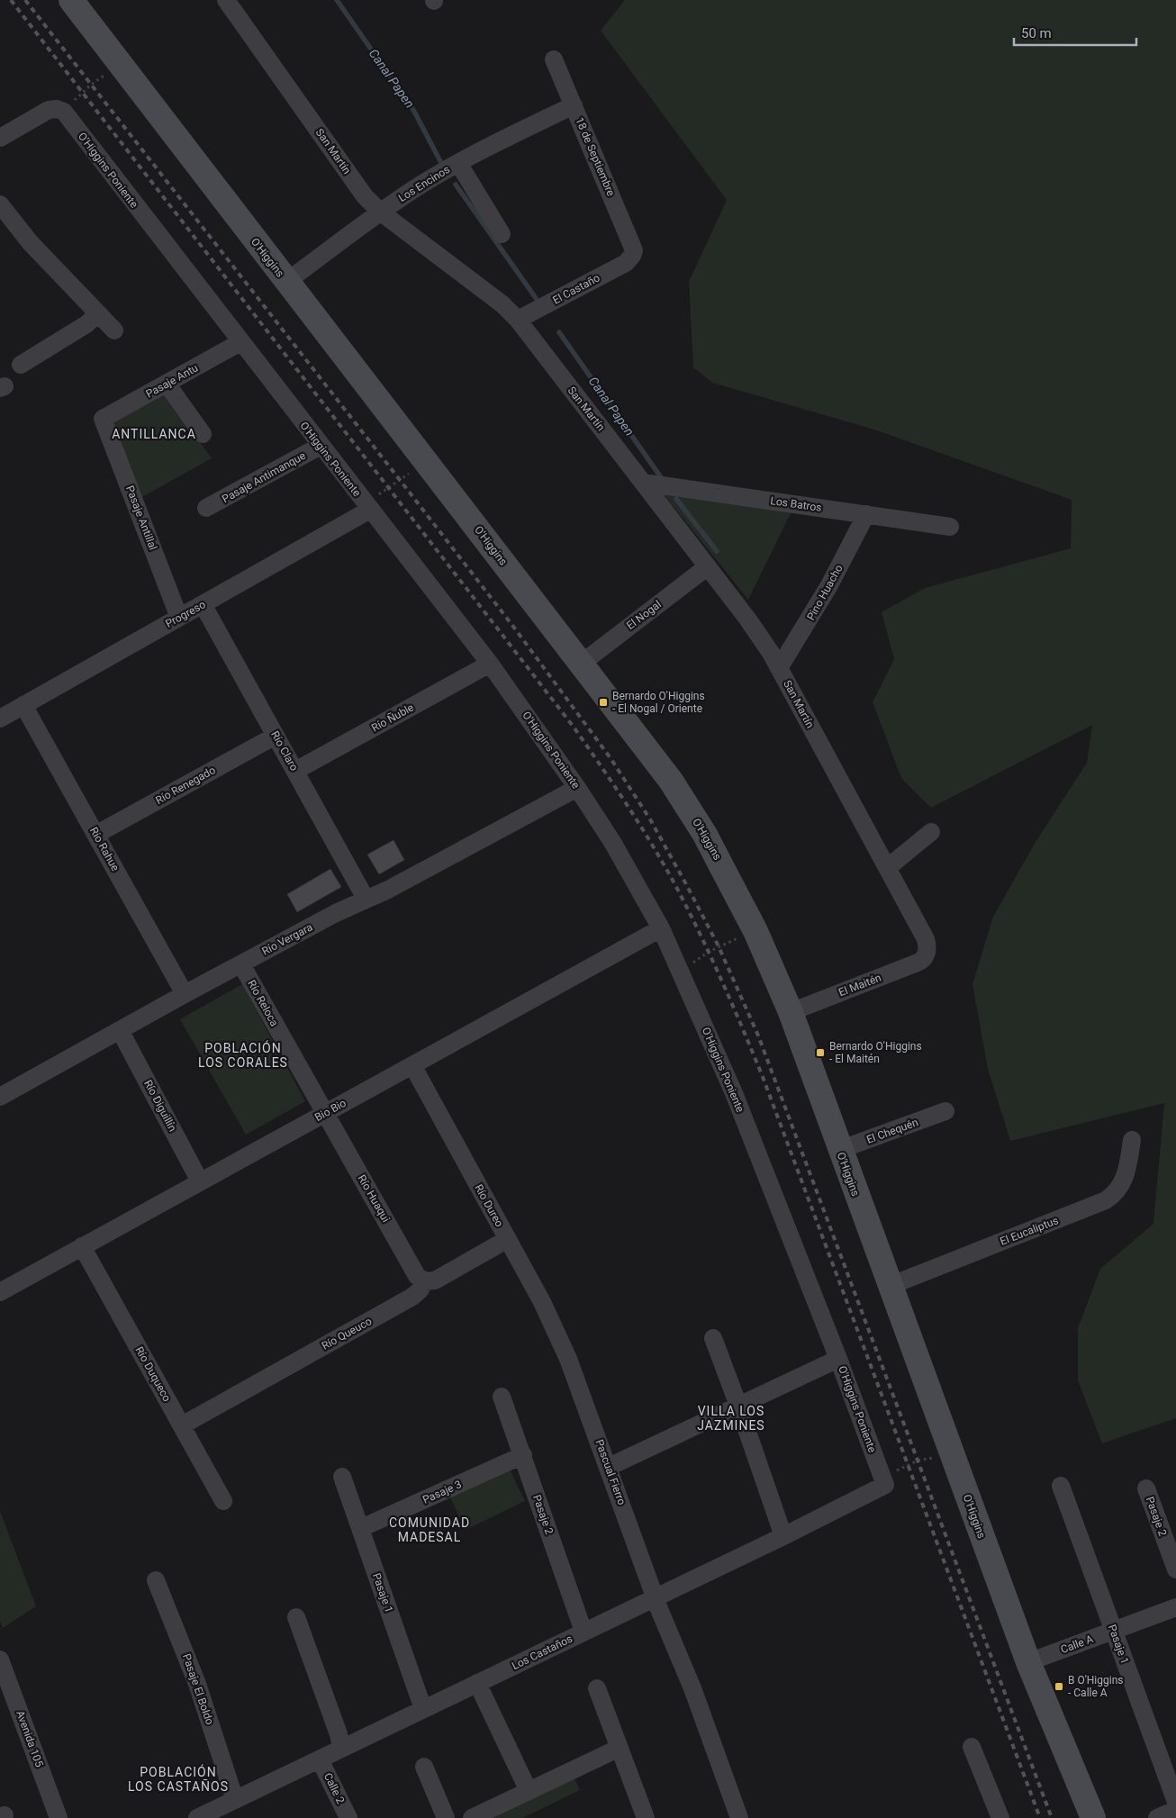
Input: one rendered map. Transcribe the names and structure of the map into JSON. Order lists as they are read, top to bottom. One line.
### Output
{"streets":{"street":["San Martín","18 de Septiembre","O'Higgins Poniente","Los Encinos","O'Higgins","El Castaño","Pasaje Antu","Pasaje Antimanque","Los Batros","Pasaje Antillal","Pino Huacho","Progreso","El Nogal","Río Ñuble","Río Claro","Río Renegado","Río Rahue","Río Vergara","El Maitén","Río Reloca","Río Diguillín","Bio Bio","El Chequén","Río Huaqui","Río Dureo","El Eucaliptus","Río Queuco","Río Duqueco","Pascual Fierro","Pasaje 3","Pasaje 2","Pasaje 1","Calle A","Los Castaños","Pasaje El Boldo","Avenida 105","Calle 2"]},"crossings":[["San Martín","Los Encinos"],["San Martín","El Castaño"],["San Martín","Los Batros"],["San Martín","Pino Huacho"],["San Martín","El Nogal"],["San Martín","El Maitén"],["18 de Septiembre","Los Encinos"],["18 de Septiembre","El Castaño"],["O'Higgins Poniente","Pasaje Antu"],["O'Higgins Poniente","Pasaje Antimanque"],["O'Higgins Poniente","Progreso"],["O'Higgins Poniente","Río Ñuble"],["O'Higgins Poniente","Río Vergara"],["O'Higgins Poniente","Bio Bio"],["O'Higgins Poniente","Los Castaños"],["Los Encinos","O'Higgins"],["O'Higgins","El Nogal"],["O'Higgins","El Maitén"],["O'Higgins","El Chequén"],["O'Higgins","El Eucaliptus"],["O'Higgins","Calle A"],["Pasaje Antu","Pasaje Antillal"],["Los Batros","Pino Huacho"],["Pasaje Antillal","Progreso"],["Progreso","Río Claro"],["Progreso","Río Rahue"],["Río Ñuble","Río Claro"],["Río Claro","Río Renegado"],["Río Claro","Río Vergara"],["Río Renegado","Río Rahue"],["Río Rahue","Río Vergara"],["Río Vergara","Río Reloca"],["Río Vergara","Río Diguillín"],["Río Reloca","Bio Bio"],["Río Reloca","Río Huaqui"],["Río Diguillín","Bio Bio"],["Bio Bio","Río Huaqui"],["Bio Bio","Río Dureo"],["Bio Bio","Río Duqueco"],["Río Huaqui","Río Queuco"],["Río Dureo","Pascual Fierro"],["Río Queuco","Río Duqueco"],["Pascual Fierro","Los Castaños"],["Pasaje 3","Pasaje 2"],["Pasaje 3","Pasaje 1"],["Pasaje 2","Los Castaños"],["Pasaje 1","Calle A"],["Pasaje 1","Los Castaños"],["Los Castaños","Pasaje El Boldo"],["Los Castaños","Calle 2"]],"districts":["ANTILLANCA","POBLACIÓN LOS CORALES","VILLA LOS JAZMINES","COMUNIDAD MADESAL","POBLACIÓN LOS CASTAÑOS"],"water":["Canal Papen"],"places":{"transit":["Bernardo O'Higgins - El Nogal / Oriente","Bernardo O'Higgins - El Maitén","B O'Higgins - Calle A"]},"scale_bar":"50 m"}
